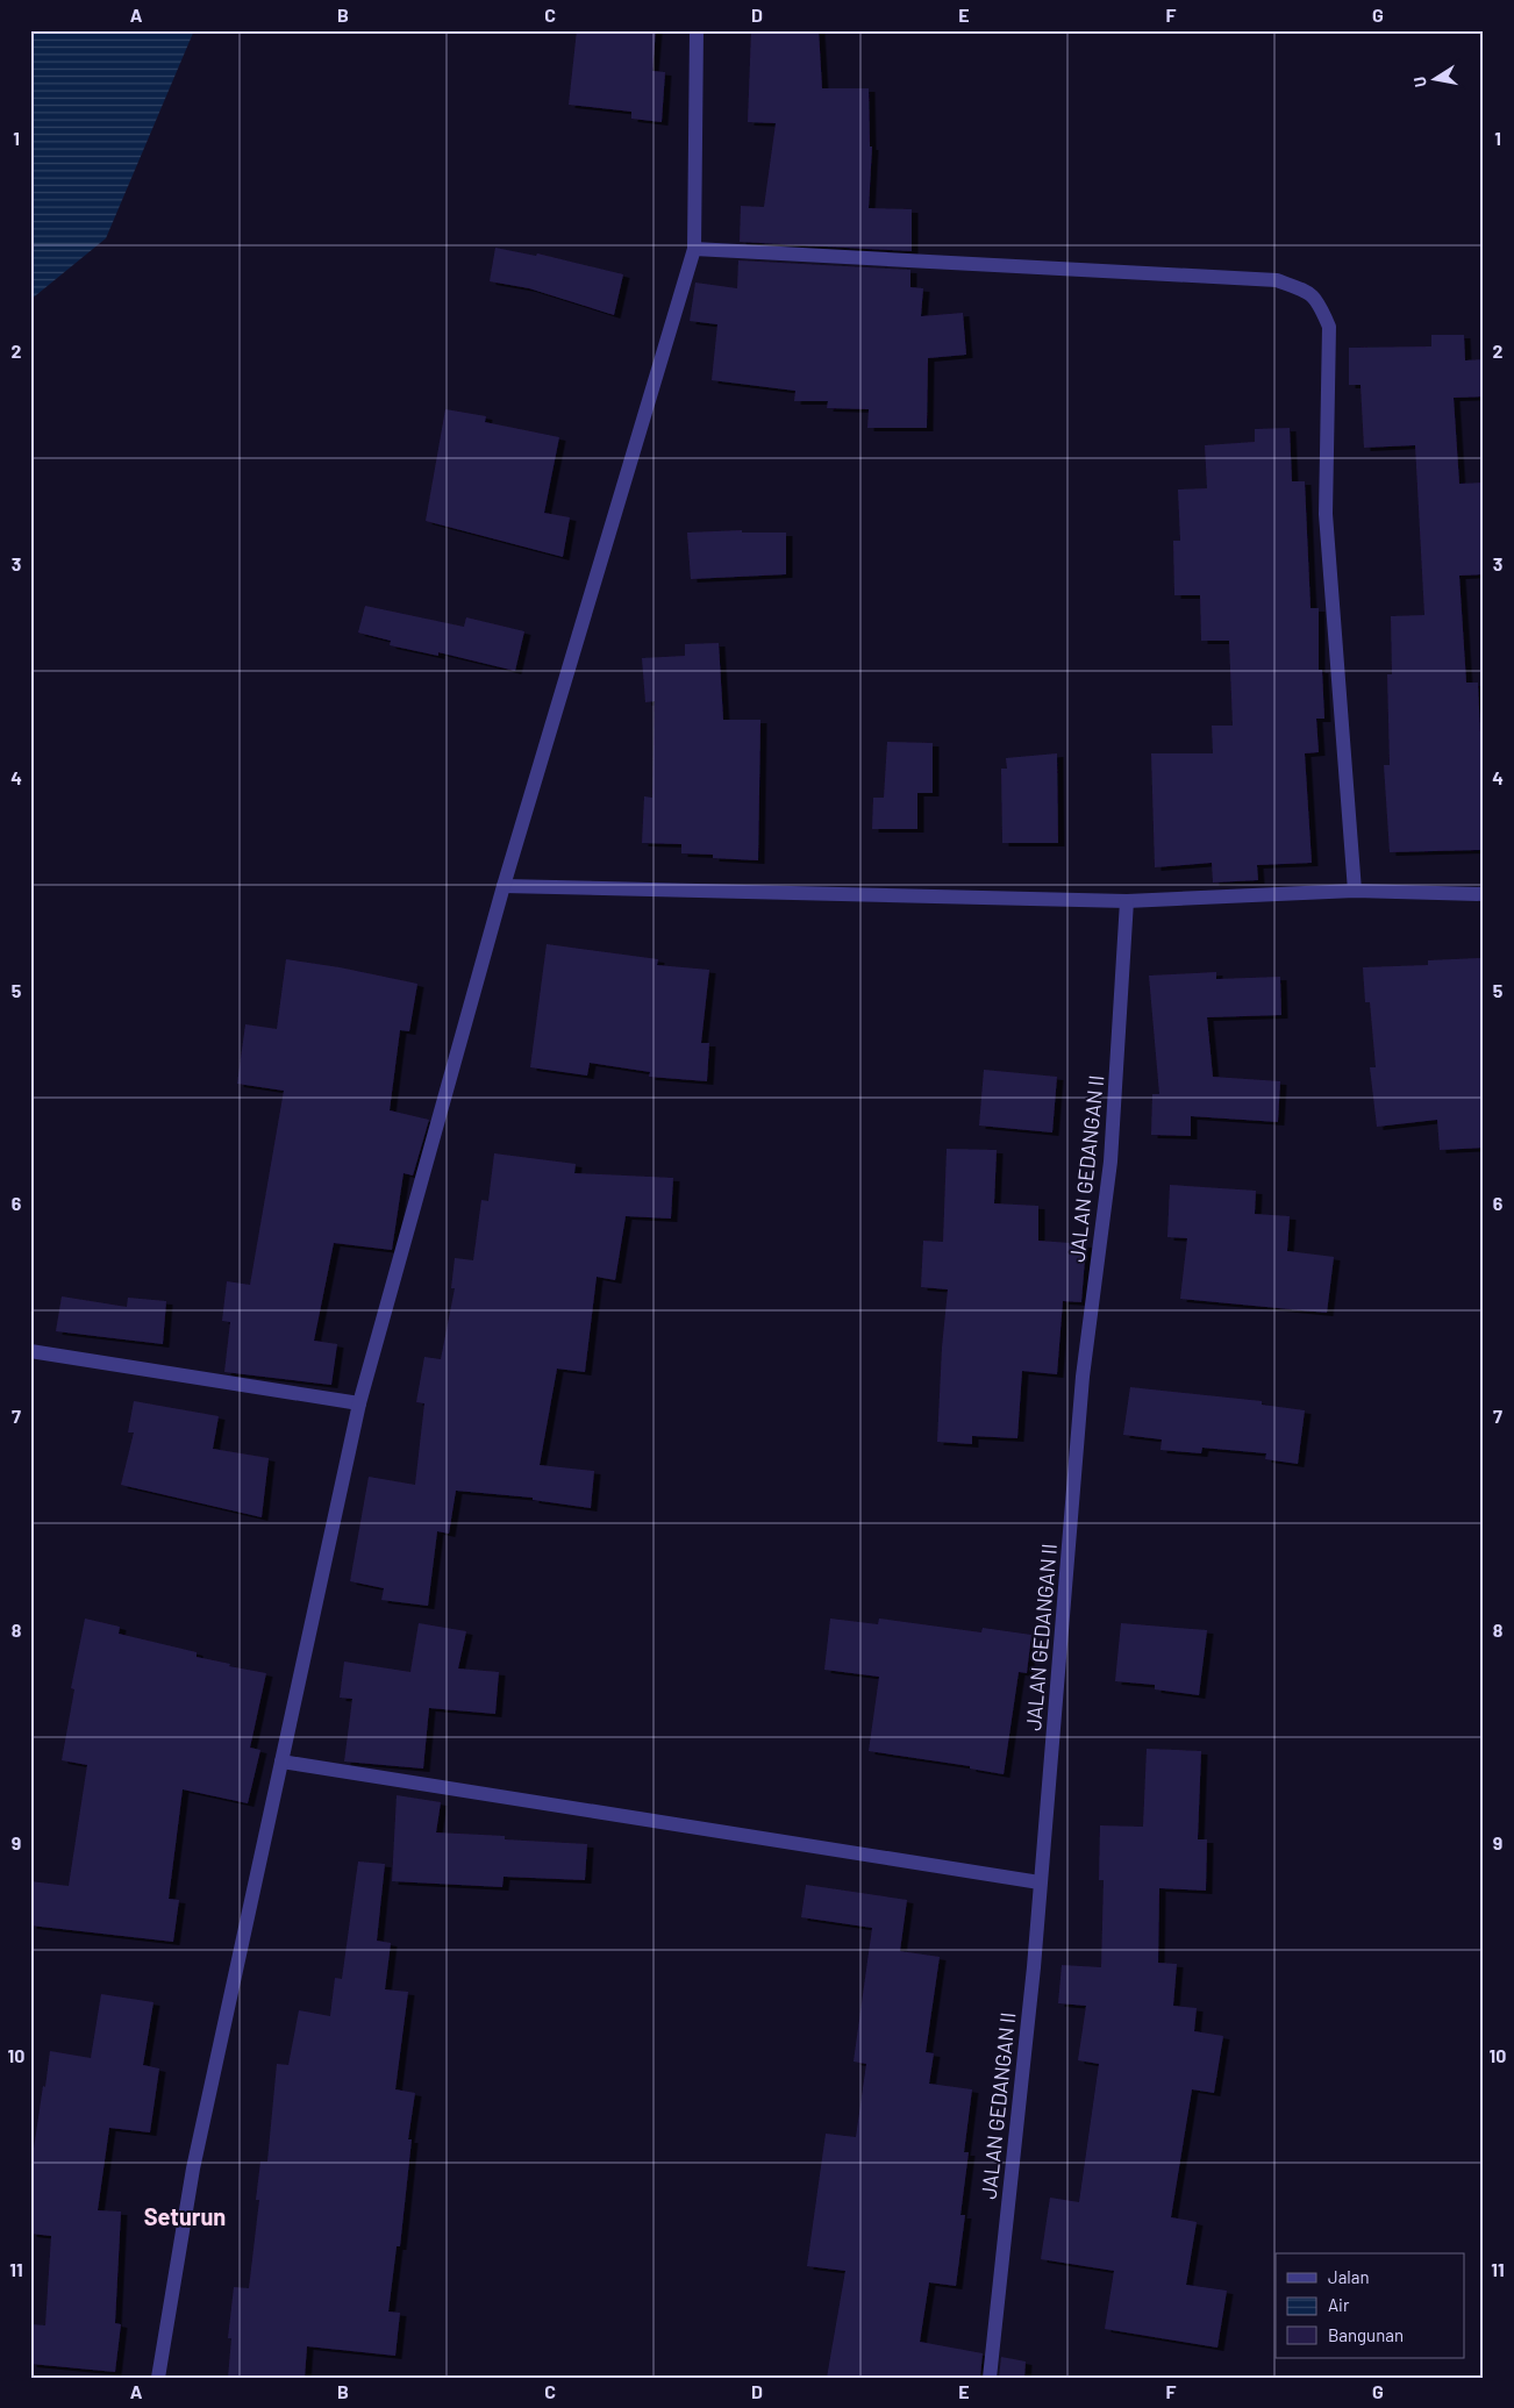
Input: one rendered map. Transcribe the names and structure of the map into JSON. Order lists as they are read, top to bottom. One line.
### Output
{"streets":{"street":["JALAN GEDANGAN II"]},"districts":["Seturun"],"legend":["Jalan","Air","Bangunan"],"north":"left","grid":{"columns":["A","B","C","D","E","F","G"],"rows":["1","2","3","4","5","6","7","8","9","10","11"]}}
